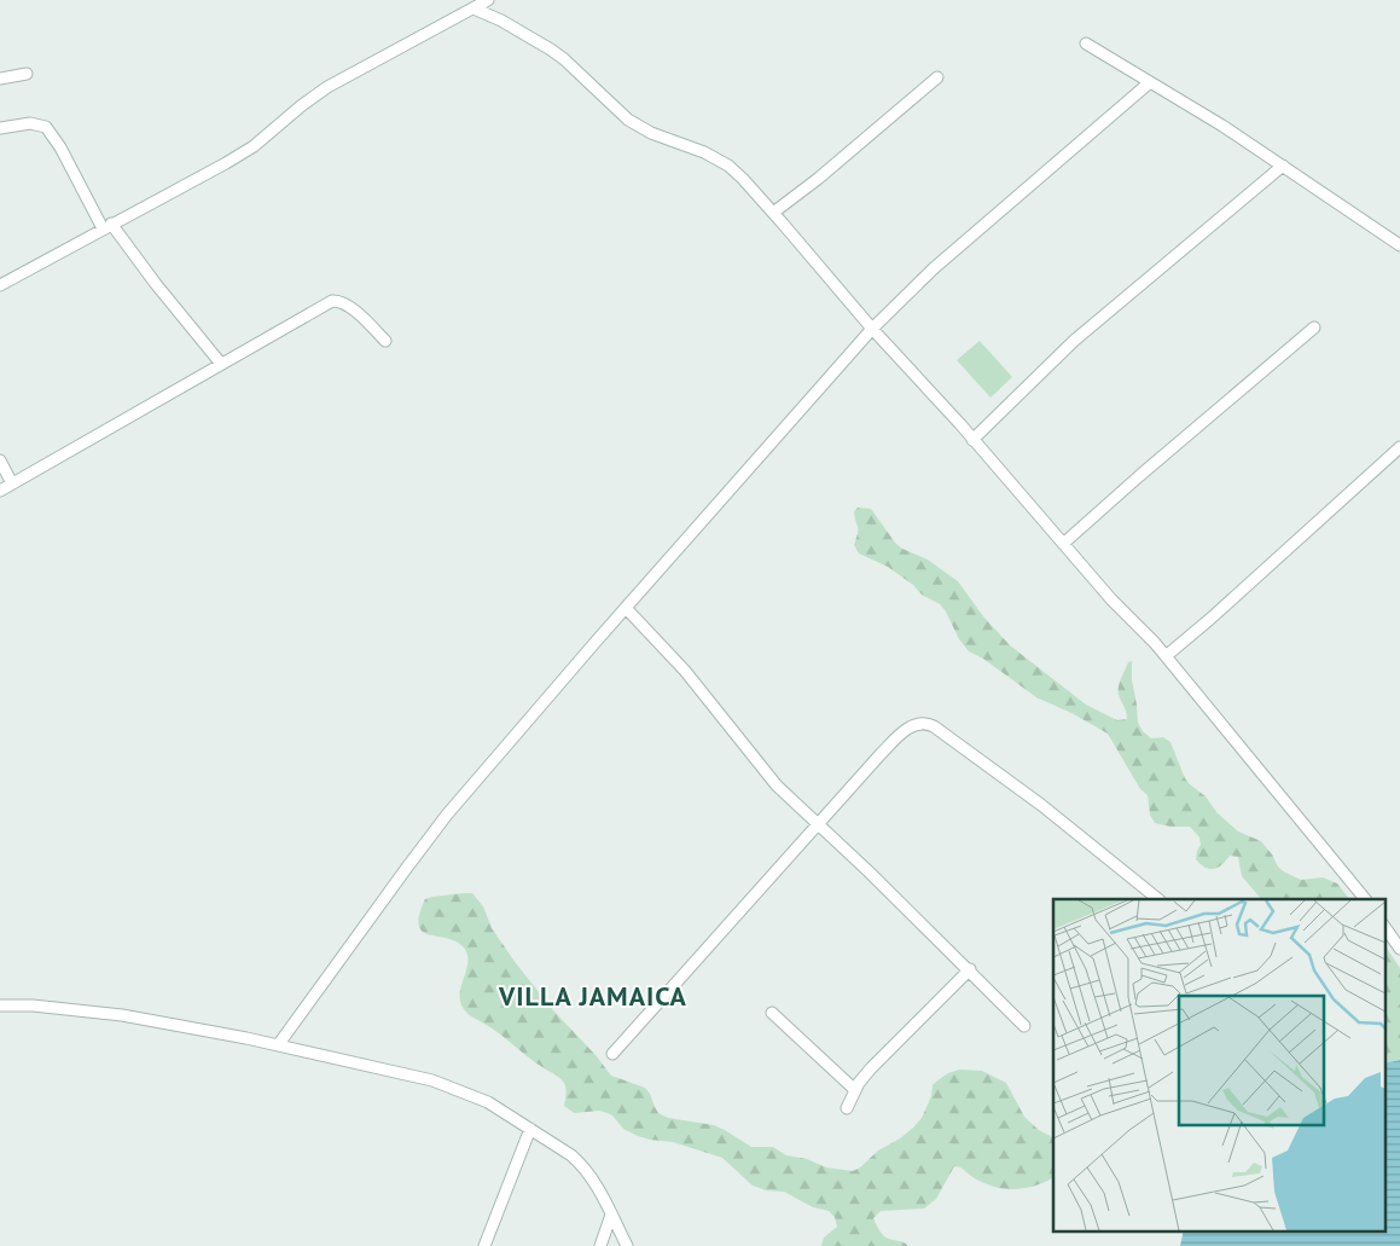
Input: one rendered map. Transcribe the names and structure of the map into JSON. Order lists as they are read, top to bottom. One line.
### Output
{"districts":["VILLA JAMAICA"]}
